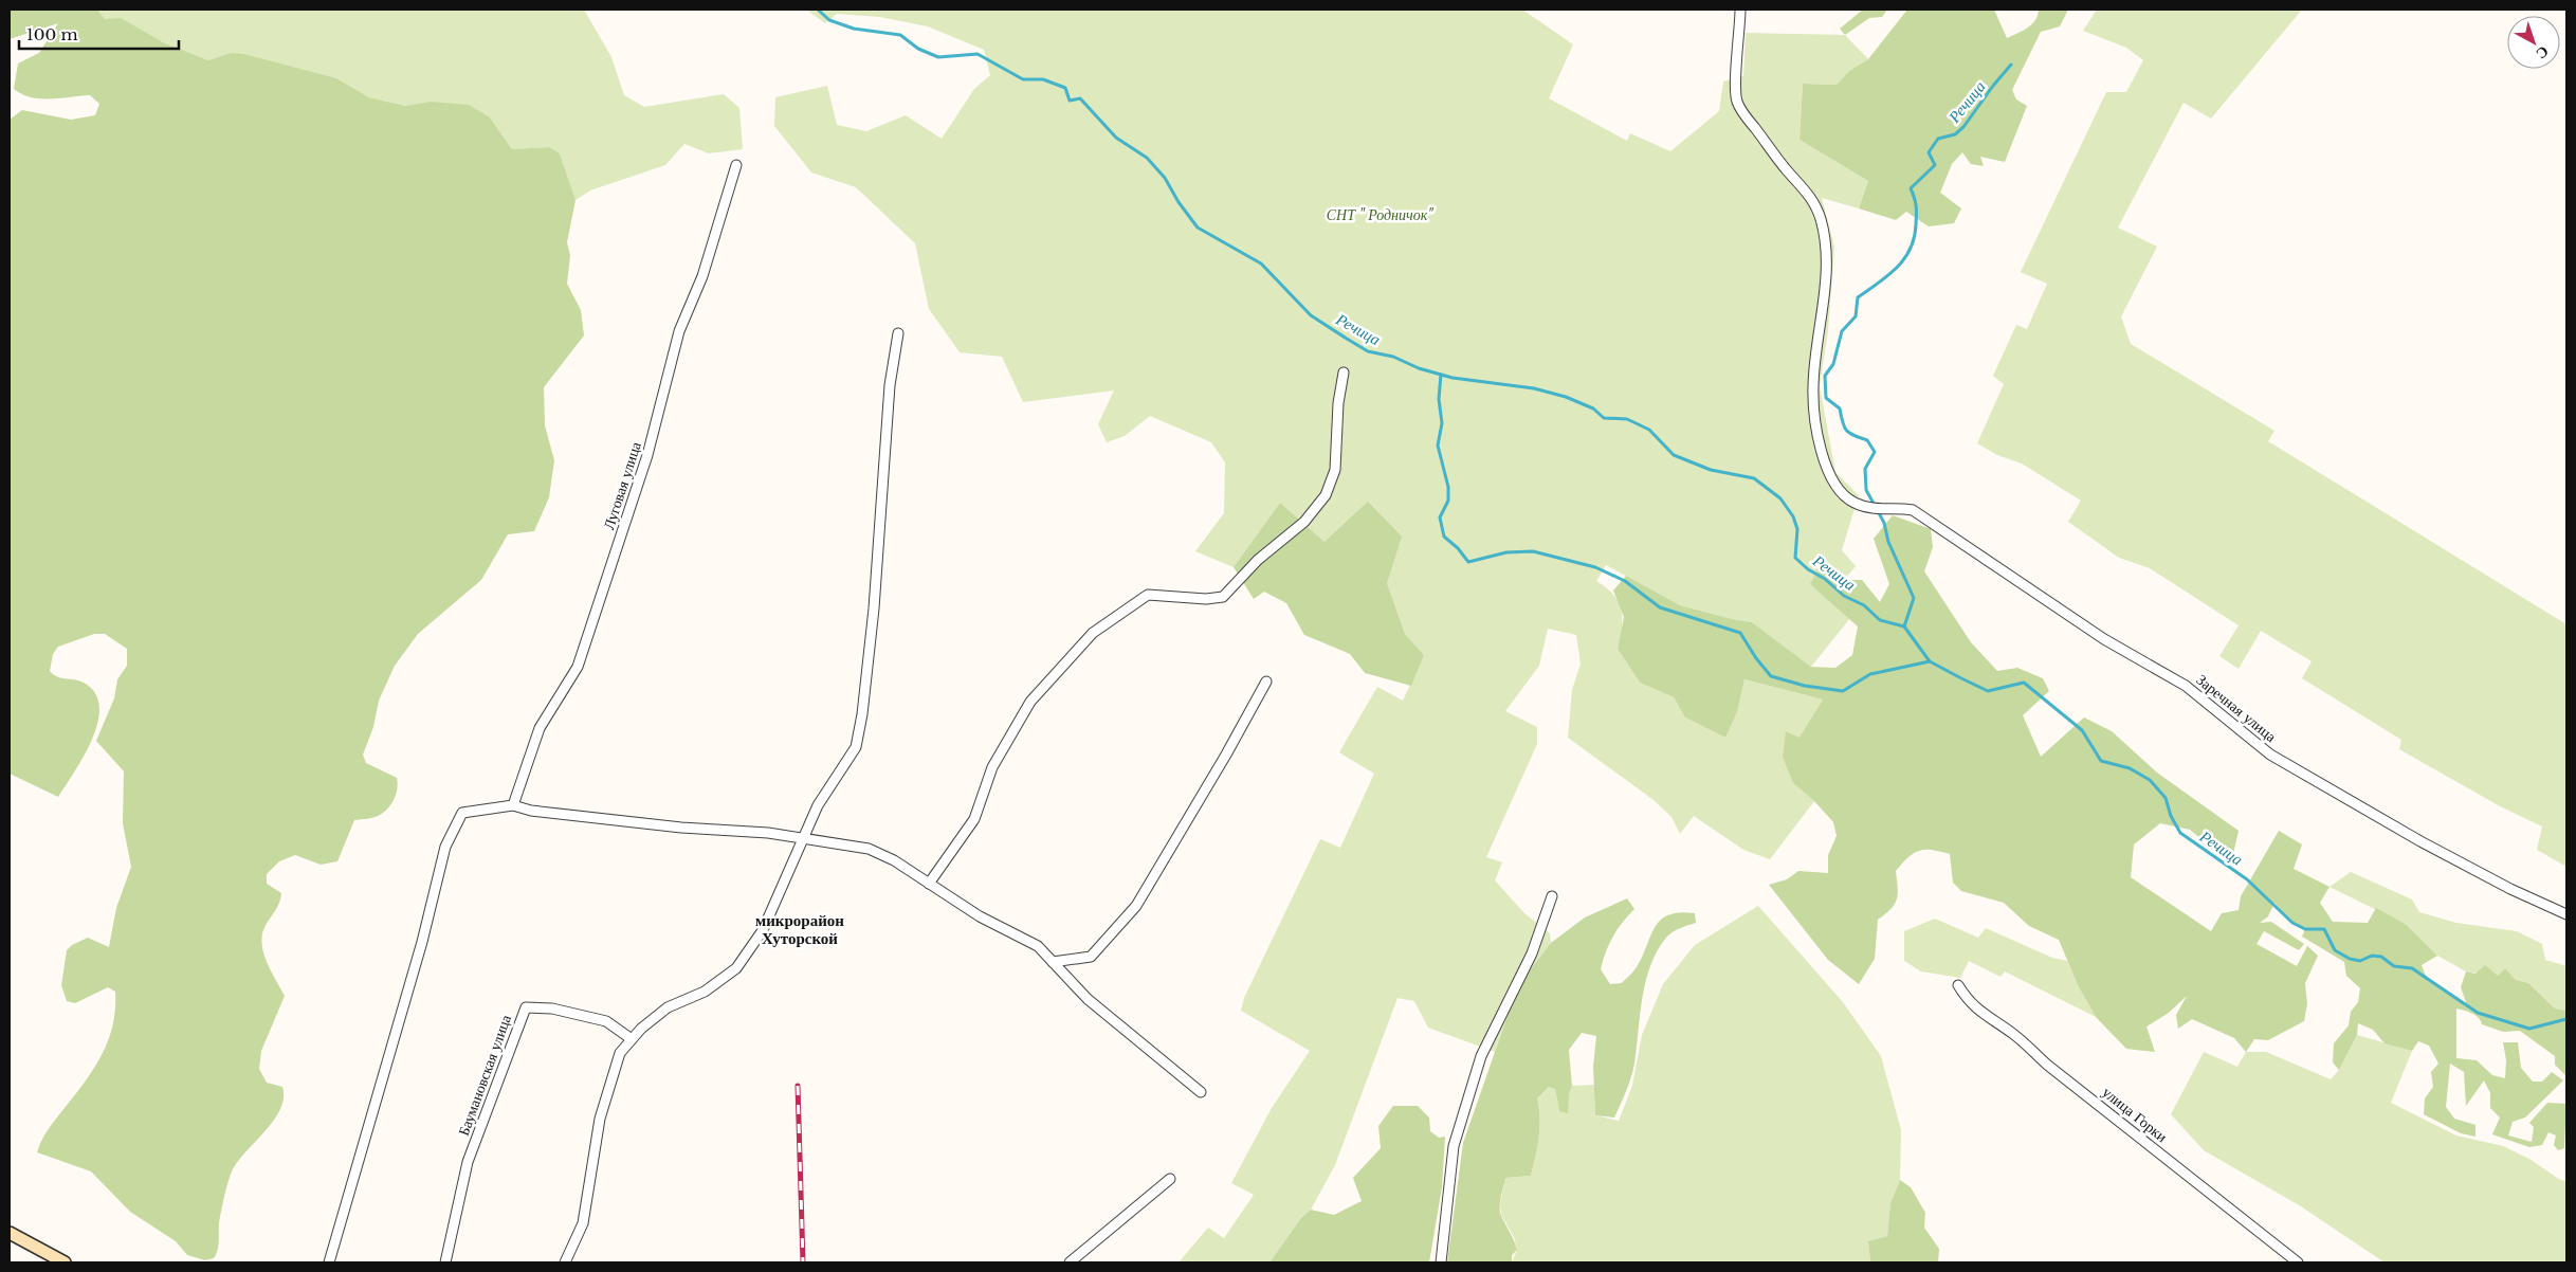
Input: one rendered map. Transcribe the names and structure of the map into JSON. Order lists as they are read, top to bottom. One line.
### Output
{"streets":{"street":["Луговая улица","Заречная улица","Баумановская улица","улица Горки"]},"districts":["микрорайон Хуторской"],"water":["Речица"],"parks":["СНТ \" Родничок\""],"scale_bar":"100 m","north":"bottom right"}
